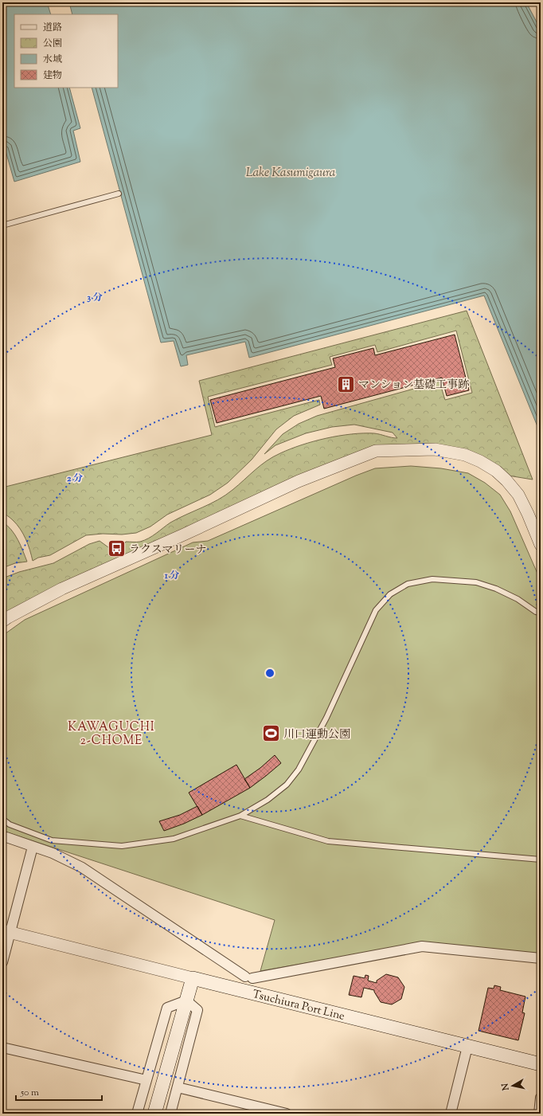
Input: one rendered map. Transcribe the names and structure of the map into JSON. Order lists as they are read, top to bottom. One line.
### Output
{"streets":{"main road":["Tsuchiura Port Line"]},"districts":["KAWAGUCHI 2-CHOME"],"water":["Lake Kasumigaura"],"places":{"building":["マンション基礎工事跡"],"bus stop":["ラクスマリーナ"],"sports":["川口運動公園"]},"legend":["道路","公園","水域","建物"],"scale_bar":"50 m","north":"left","rings":["3 分","2 分","1 分"]}
